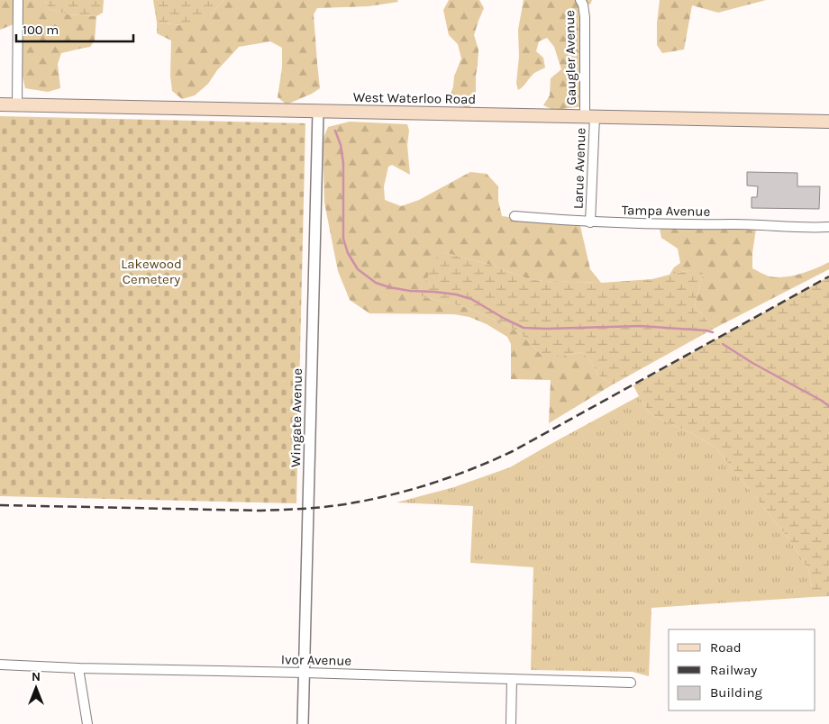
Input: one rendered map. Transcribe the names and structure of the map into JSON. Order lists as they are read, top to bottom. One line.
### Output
{"streets":{"main road":["West Waterloo Road"],"street":["Gaugler Avenue","Larue Avenue","Tampa Avenue","Wingate Avenue","Ivor Avenue"]},"crossings":[["Gaugler Avenue","West Waterloo Road"],["Gaugler Avenue","Larue Avenue"],["West Waterloo Road","Larue Avenue"],["West Waterloo Road","Wingate Avenue"],["Larue Avenue","Tampa Avenue"],["Wingate Avenue","Ivor Avenue"]],"parks":["Lakewood Cemetery"],"legend":["Road","Railway","Building"],"scale_bar":"100 m","north":"top"}
